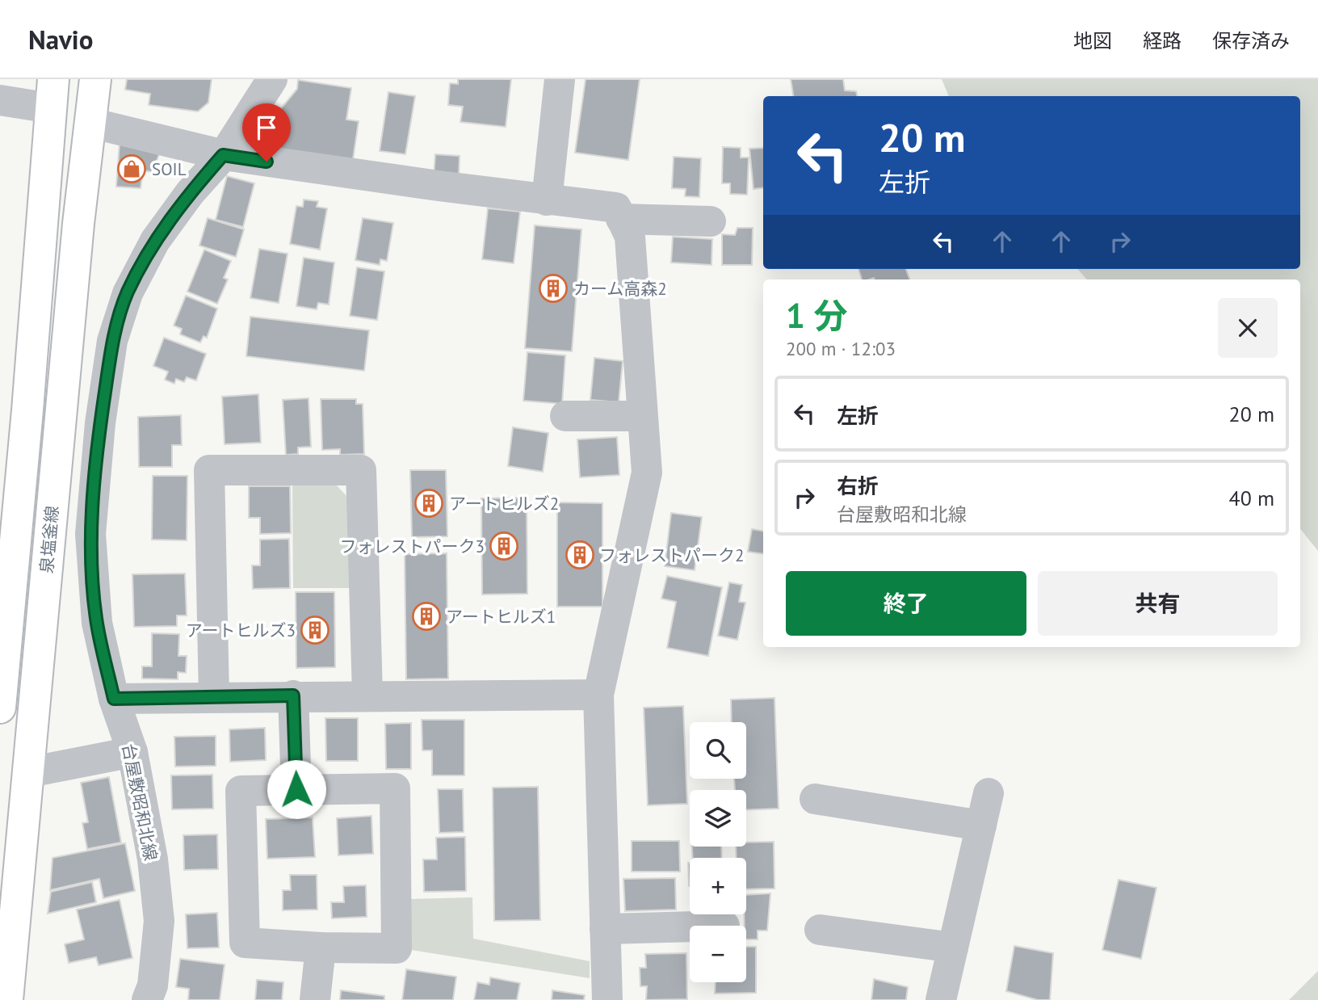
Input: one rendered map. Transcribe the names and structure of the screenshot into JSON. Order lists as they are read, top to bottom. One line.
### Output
{"streets":{"main road":["泉塩釜線"],"street":["台屋敷昭和北線"]},"places":{"shop":["SOIL"],"building":["カーム高森2","アートヒルズ2","フォレストパーク3","フォレストパーク2","アートヒルズ1","アートヒルズ3"]},"page":{"header":"Navio","nav":["地図","経路","保存済み"],"turn":["20 m","左折"],"heading":["1 分","200 m · 12:03"],"list":[{"name":"左折","value":"20 m"},{"name":"右折","note":"台屋敷昭和北線","value":"40 m"}],"buttons":["終了","共有"],"map_buttons":["+","−"]}}
